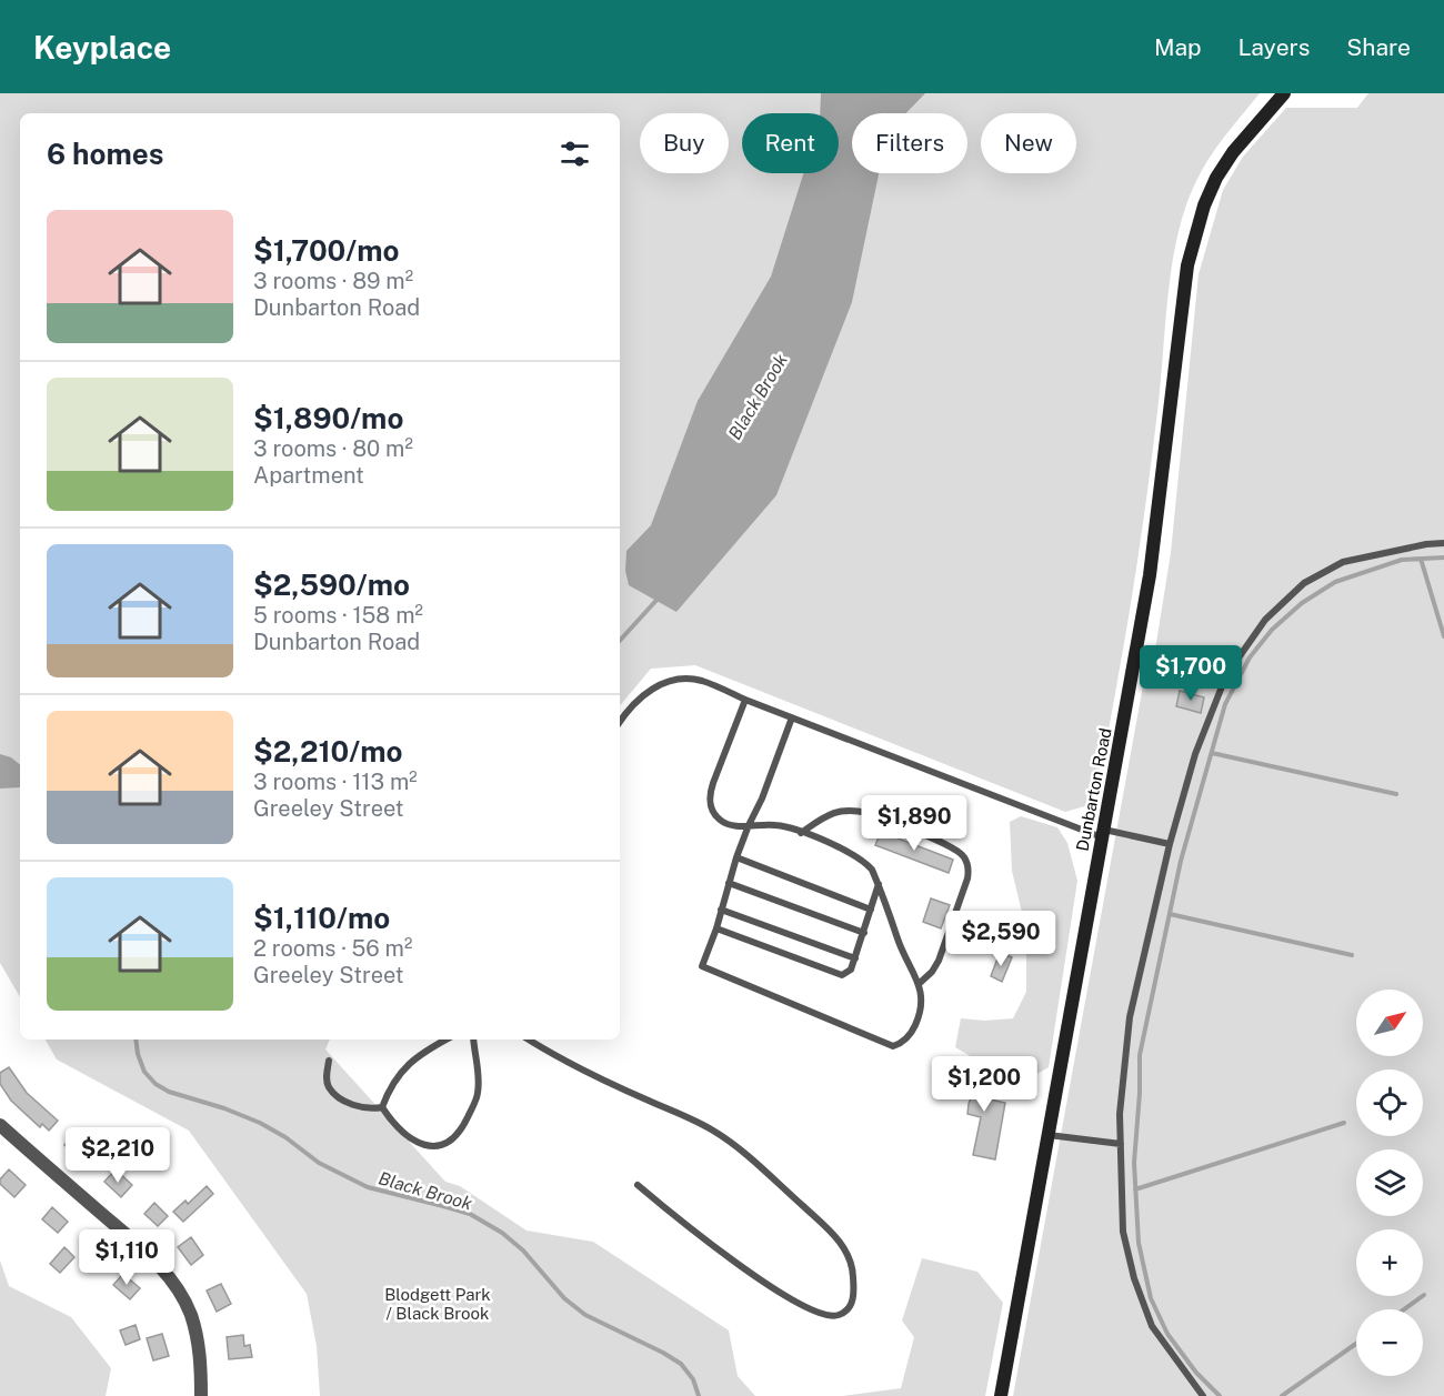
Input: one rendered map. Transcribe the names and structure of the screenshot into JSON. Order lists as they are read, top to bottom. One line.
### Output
{"streets":{"street":["Dunbarton Road"]},"water":["Black Brook"],"parks":["Blodgett Park / Black Brook"],"north":"top right","page":{"header":"Keyplace","nav":["Map","Layers","Share"],"chip":["Buy","Rent","Filters","New"],"heading":"6 homes","list":[{"name":"$1,700/mo","note":"3 rooms · 89 m² · Dunbarton Road"},{"name":"$1,890/mo","note":"3 rooms · 80 m² · Apartment"},{"name":"$2,590/mo","note":"5 rooms · 158 m² · Dunbarton Road"},{"name":"$2,210/mo","note":"3 rooms · 113 m² · Greeley Street"},{"name":"$1,110/mo","note":"2 rooms · 56 m² · Greeley Street"}],"price":["$1,700","$1,890","$2,590","$1,200","$2,210","$1,110"],"map_buttons":["+","−"]}}
